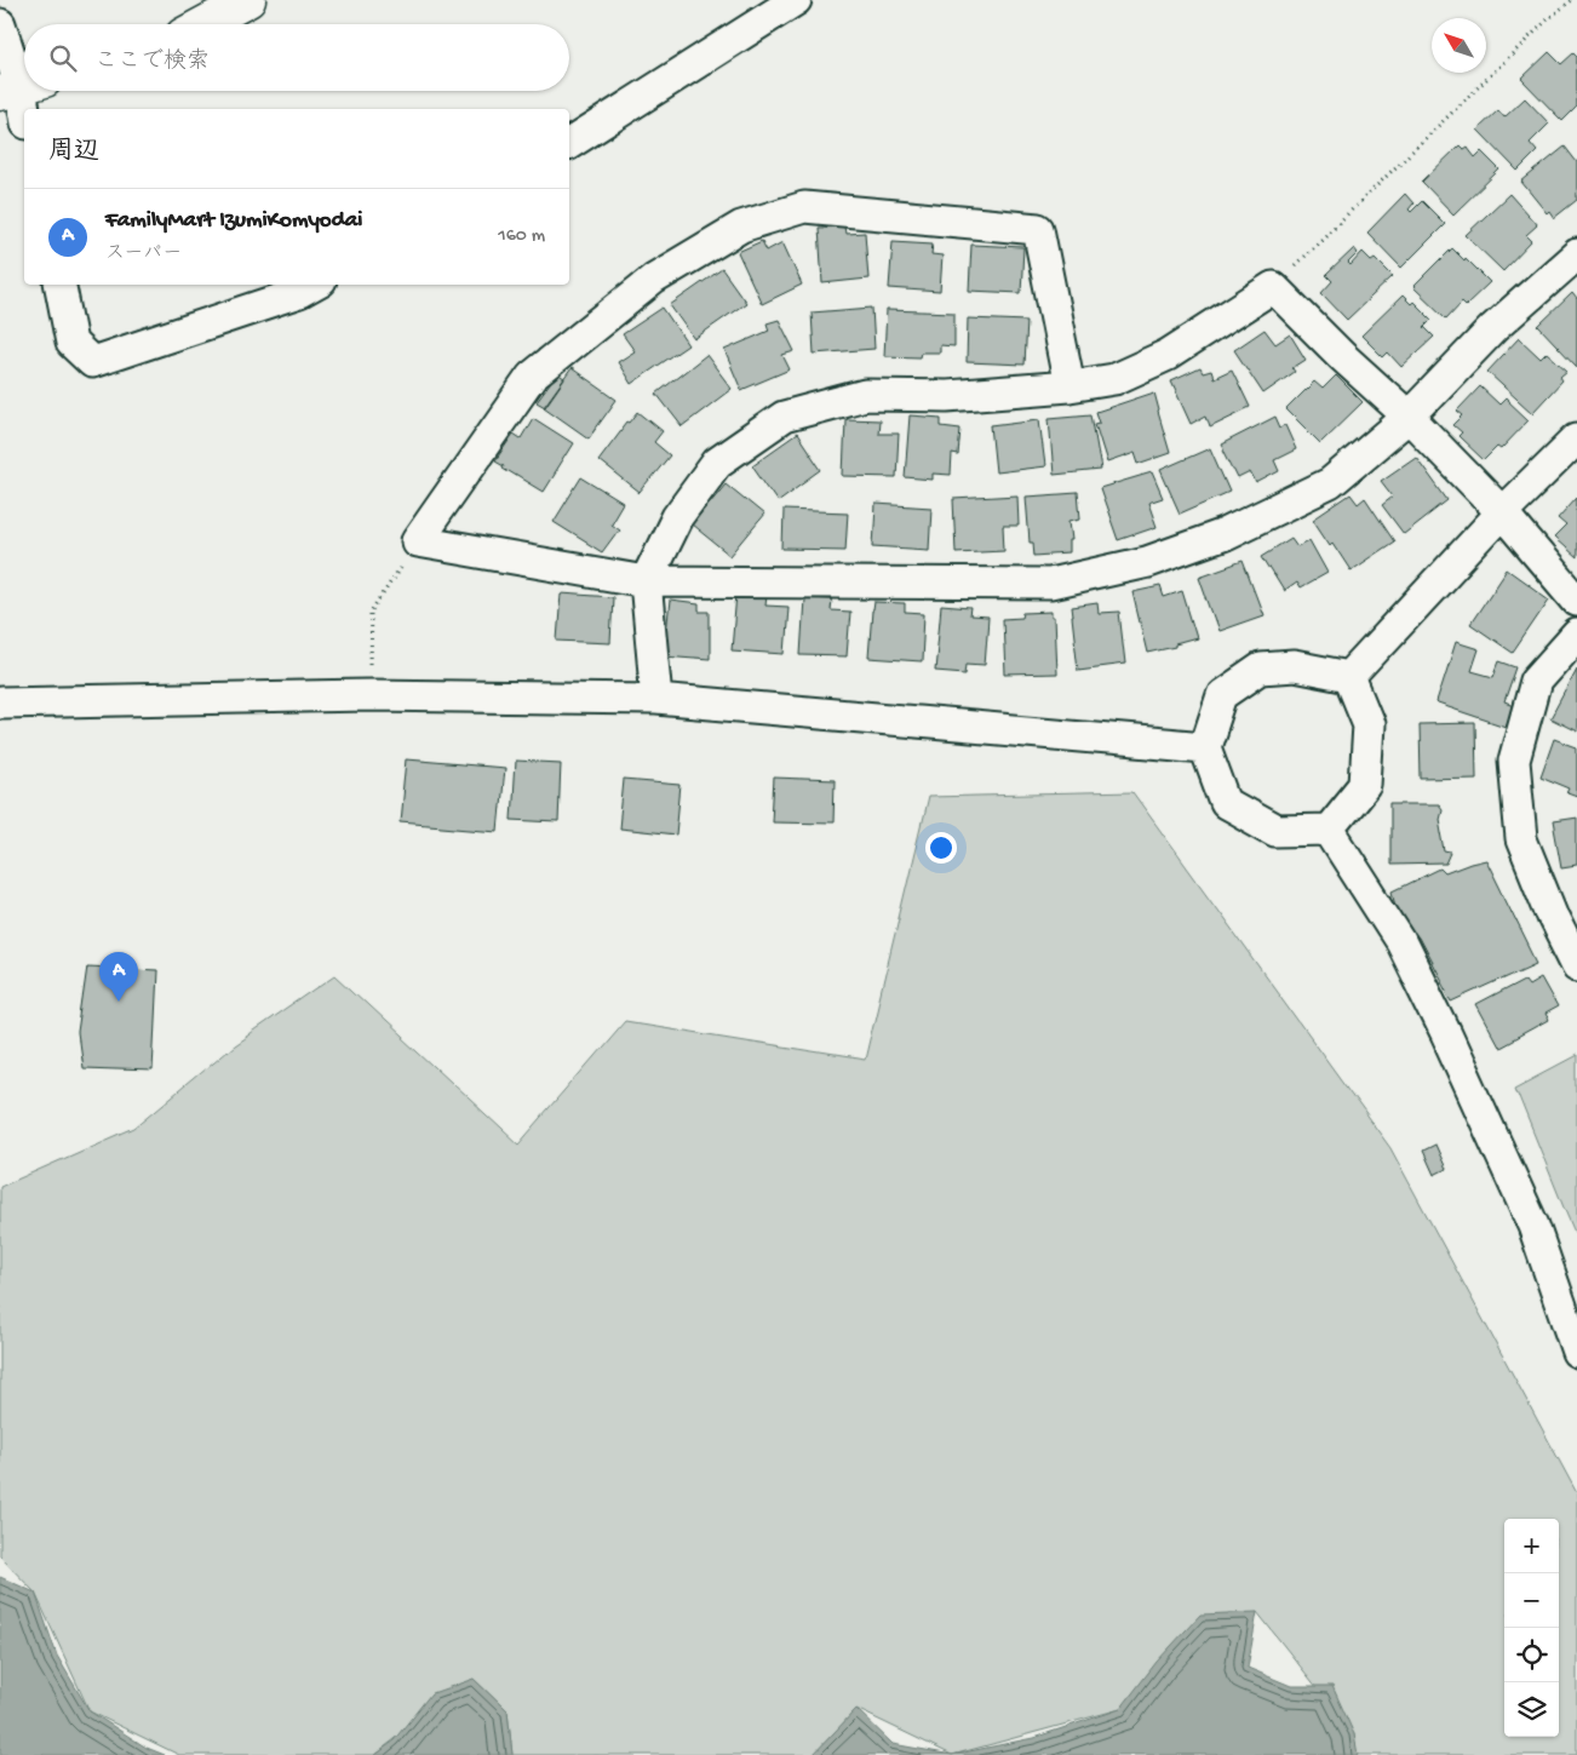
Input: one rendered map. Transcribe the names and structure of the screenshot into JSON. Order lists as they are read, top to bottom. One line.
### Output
{"north":"top left","page":{"search":"ここで検索","heading":"周辺","list":[{"mark":"A","name":"FamilyMart IzumiKomyodai","note":"スーパー","value":"160 m"}],"pins":"A","map_buttons":["+","−"]}}
